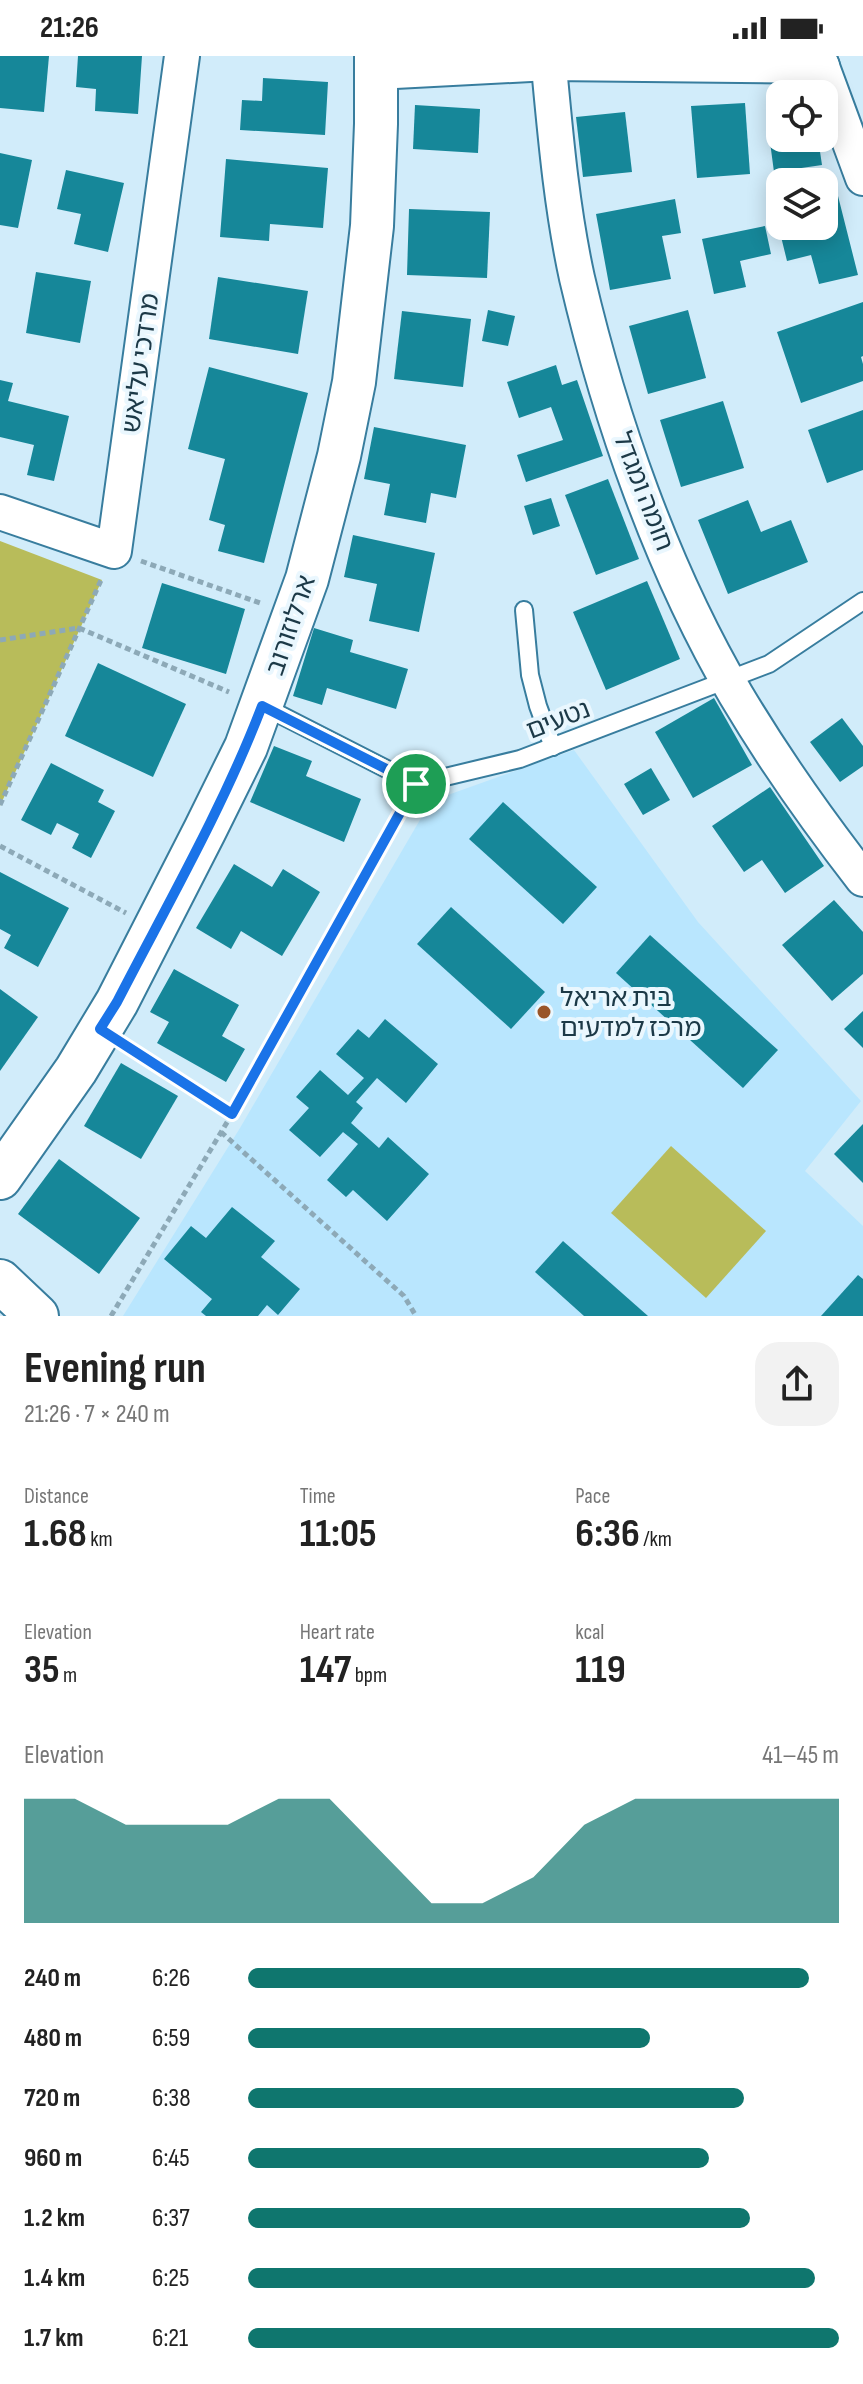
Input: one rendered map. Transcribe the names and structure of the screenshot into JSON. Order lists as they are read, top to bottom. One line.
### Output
{"streets":{"street":["מרדכי עליאש","חומה ומגדל","ארלוזורוב"],"lane":["נטעים"]},"crossings":[["חומה ומגדל","נטעים"]],"places":["בית אריאל מרכז למדעים"],"page":{"status":"21:26","heading":["Evening run","21:26 · 7 × 240 m"],"stats":[["Distance","1.68 km"],["Time","11:05"],["Pace","6:36 /km"],["Elevation","35 m"],["Heart rate","147 bpm"],["kcal","119"]],"chart":["Elevation","41–45 m"],"list":[{"name":"240 m","note":"6:26"},{"name":"480 m","note":"6:59"},{"name":"720 m","note":"6:38"},{"name":"960 m","note":"6:45"},{"name":"1.2 km","note":"6:37"},{"name":"1.4 km","note":"6:25"},{"name":"1.7 km","note":"6:21"}]}}
